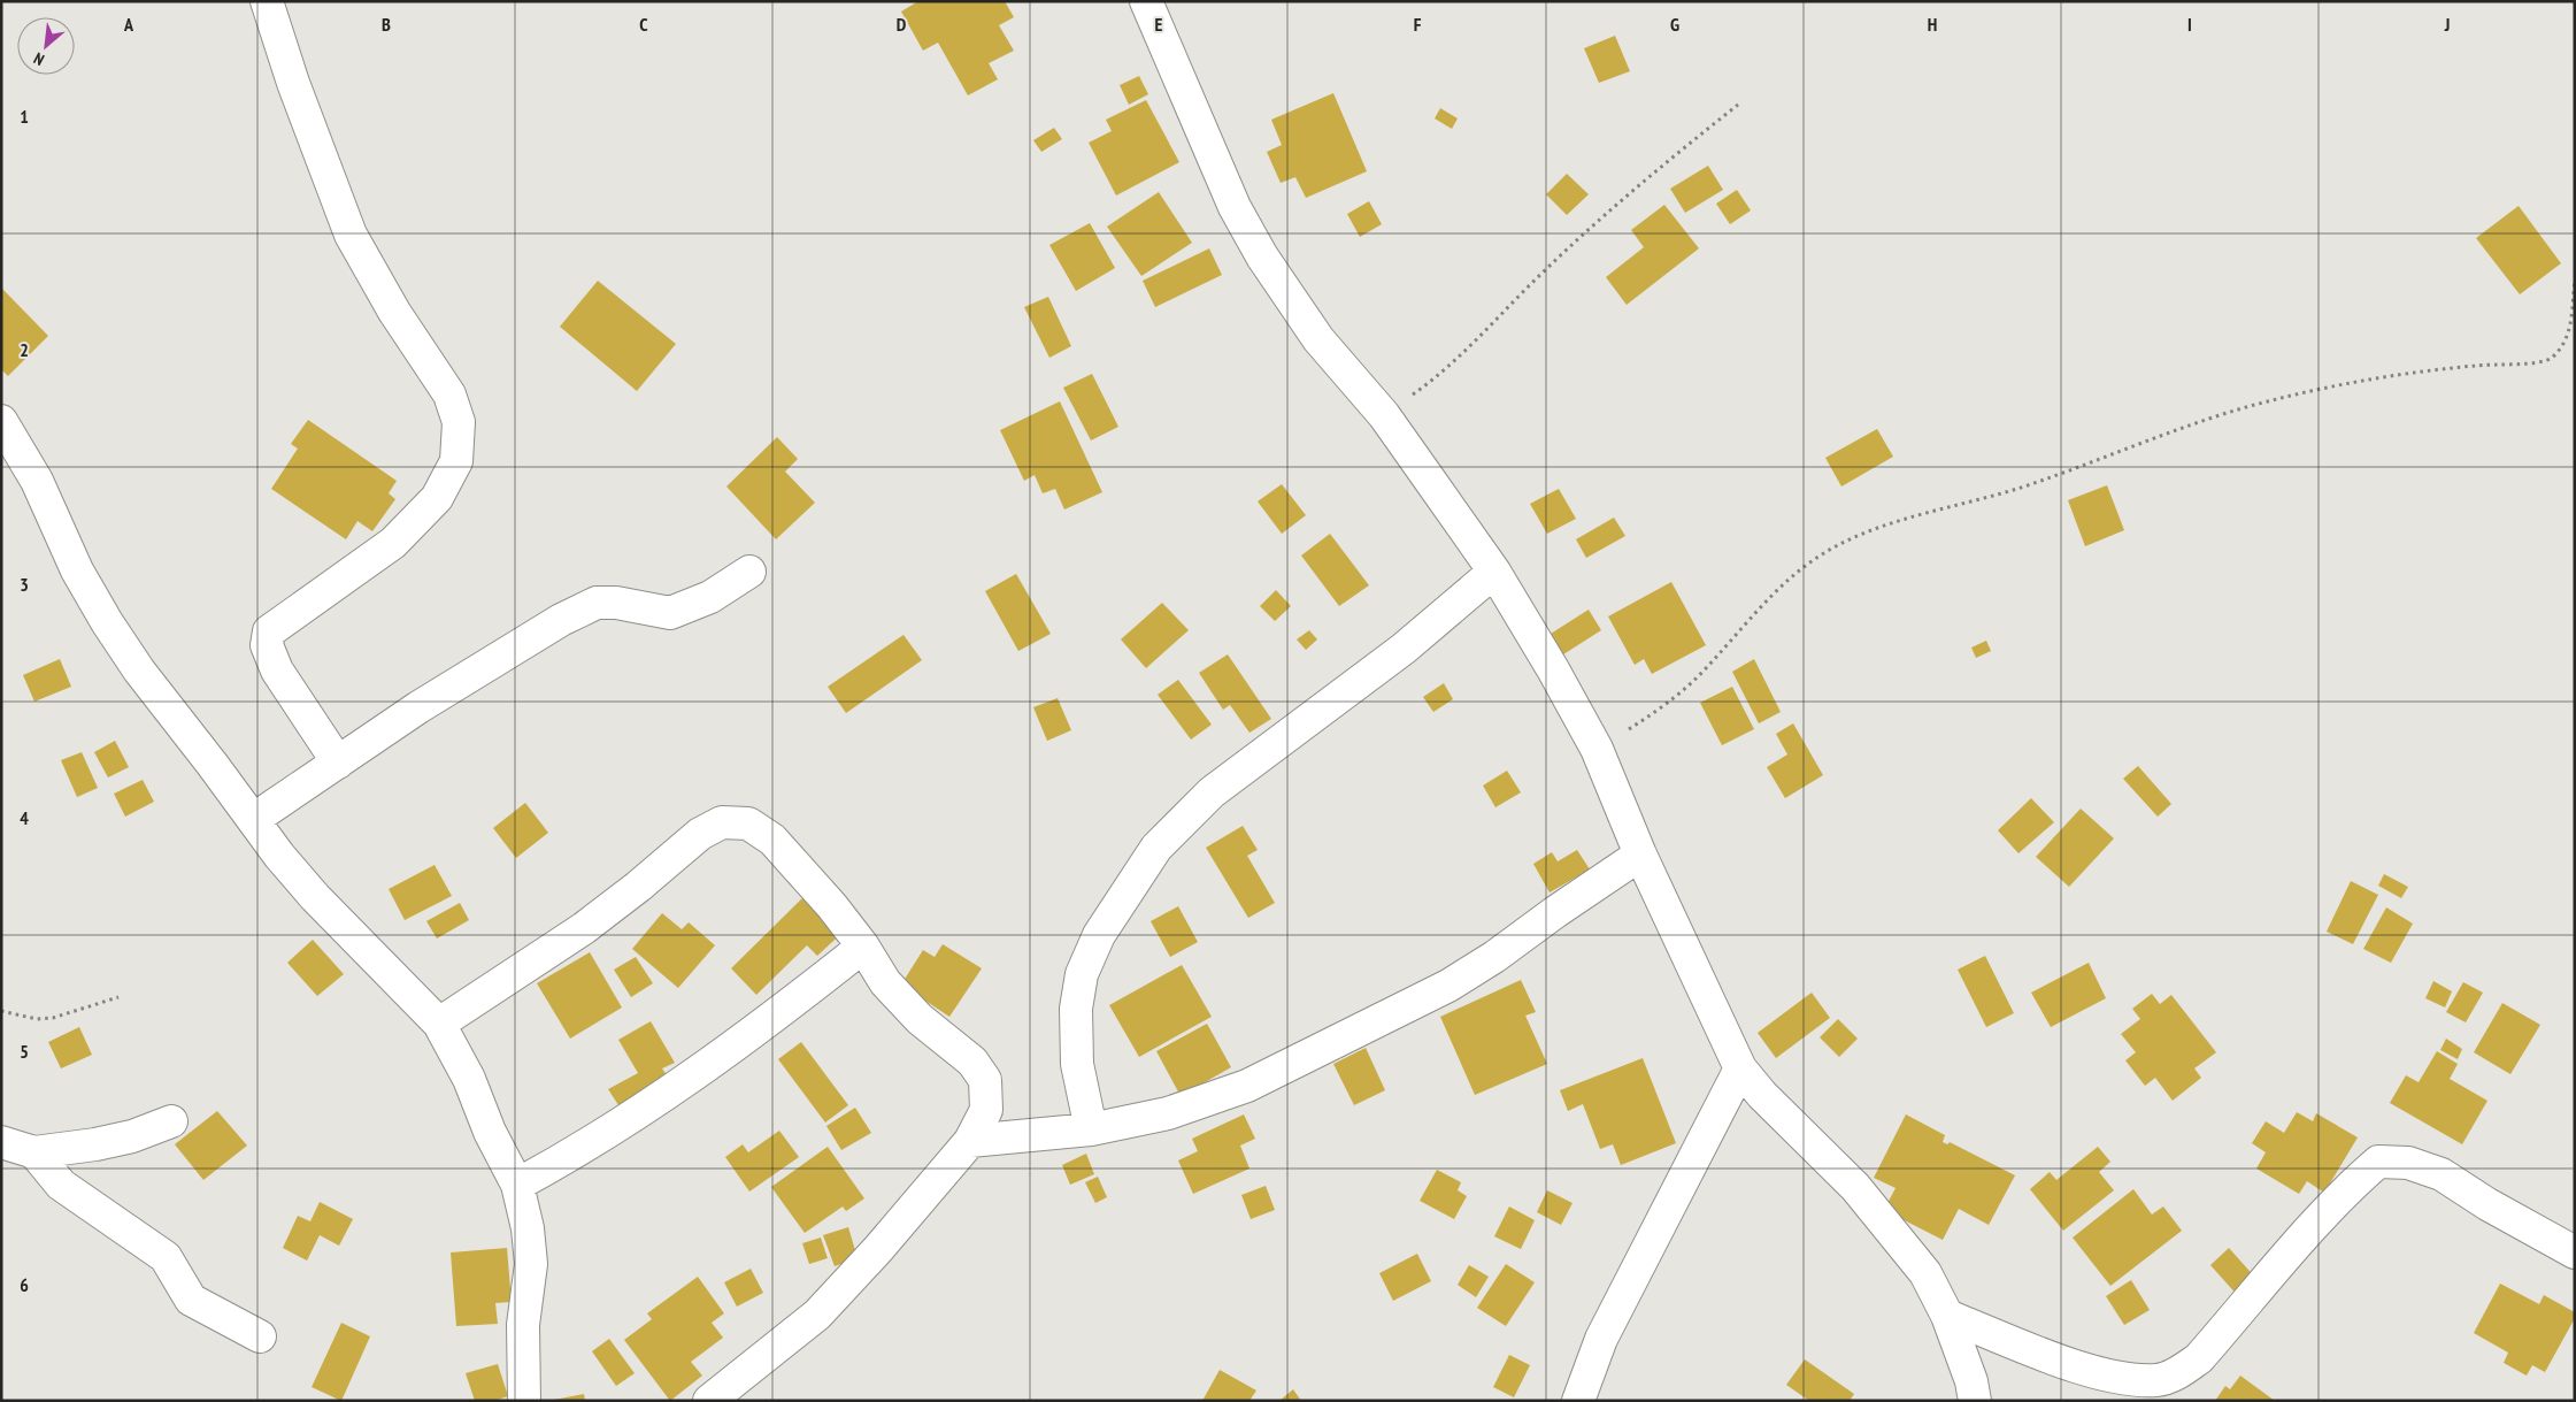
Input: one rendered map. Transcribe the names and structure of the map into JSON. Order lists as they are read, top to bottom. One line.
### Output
{"north":"bottom left","grid":{"columns":["A","B","C","D","E","F","G","H","I","J"],"rows":["1","2","3","4","5","6"]}}
